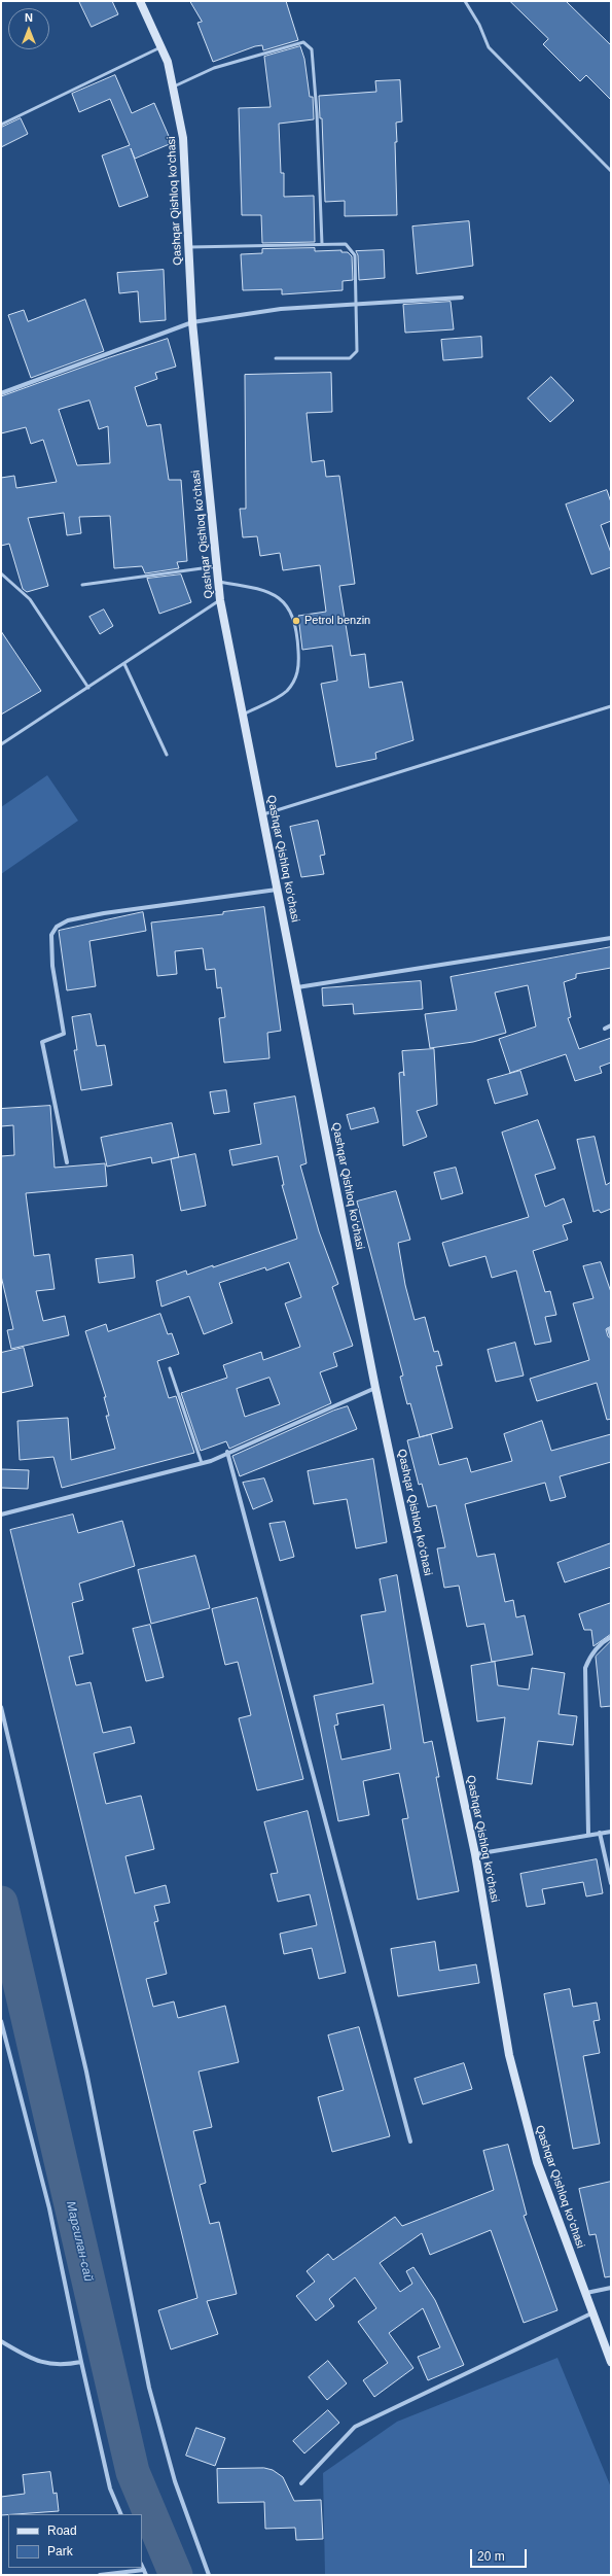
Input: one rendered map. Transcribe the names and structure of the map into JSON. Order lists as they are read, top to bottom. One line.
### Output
{"streets":{"main road":["Qashqar Qishloq koʻchasi"]},"water":["Маргилан-сай"],"places":["Petrol benzin"],"legend":["Road","Park"],"scale_bar":"20 m","north":"top"}
